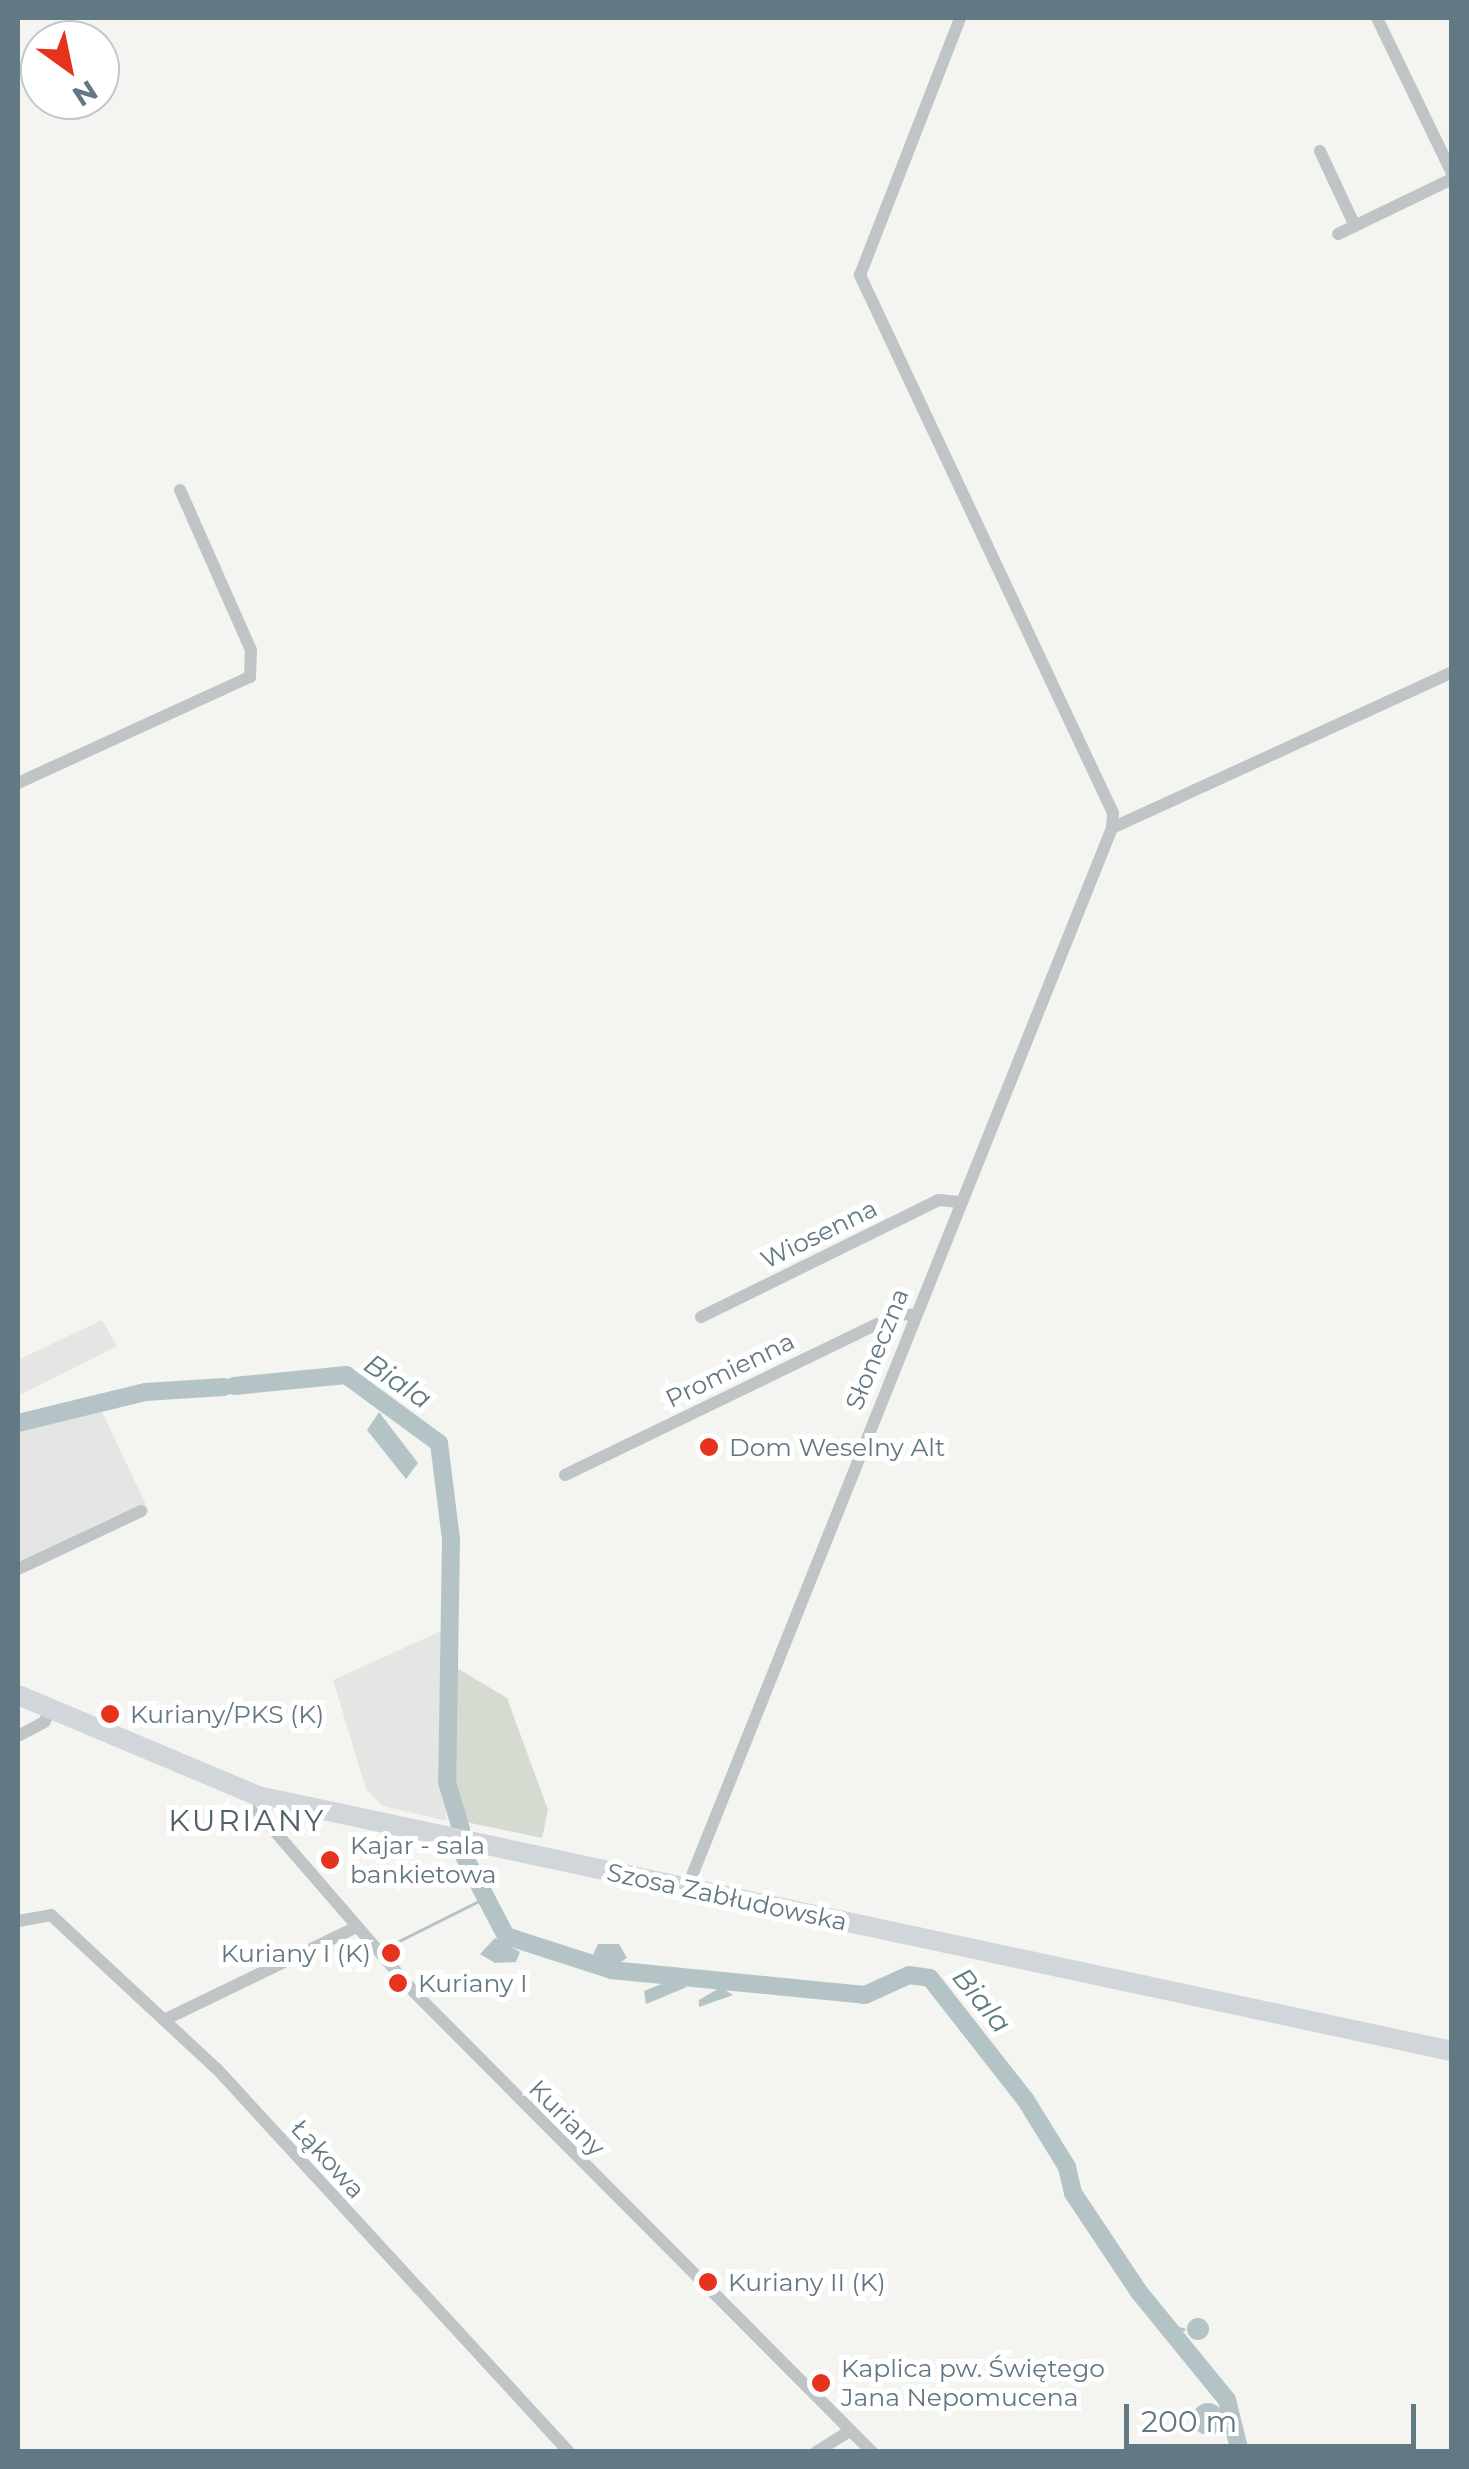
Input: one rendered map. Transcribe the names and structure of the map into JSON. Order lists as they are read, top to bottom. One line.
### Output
{"streets":{"highway":["Szosa Zabłudowska"],"street":["Wiosenna","Słoneczna","Promienna","Kuriany","Łąkowa"]},"crossings":[["Wiosenna","Słoneczna"],["Słoneczna","Promienna"],["Słoneczna","Szosa Zabłudowska"],["Szosa Zabłudowska","Kuriany"]],"districts":["KURIANY"],"water":["Biala"],"places":["Dom Weselny Alt","Kuriany/PKS (K)","Kajar - sala bankietowa","Kuriany I (K)","Kuriany I","Kuriany II (K)","Kaplica pw. Świętego Jana Nepomucena"],"scale_bar":"200 m","north":"bottom right"}
